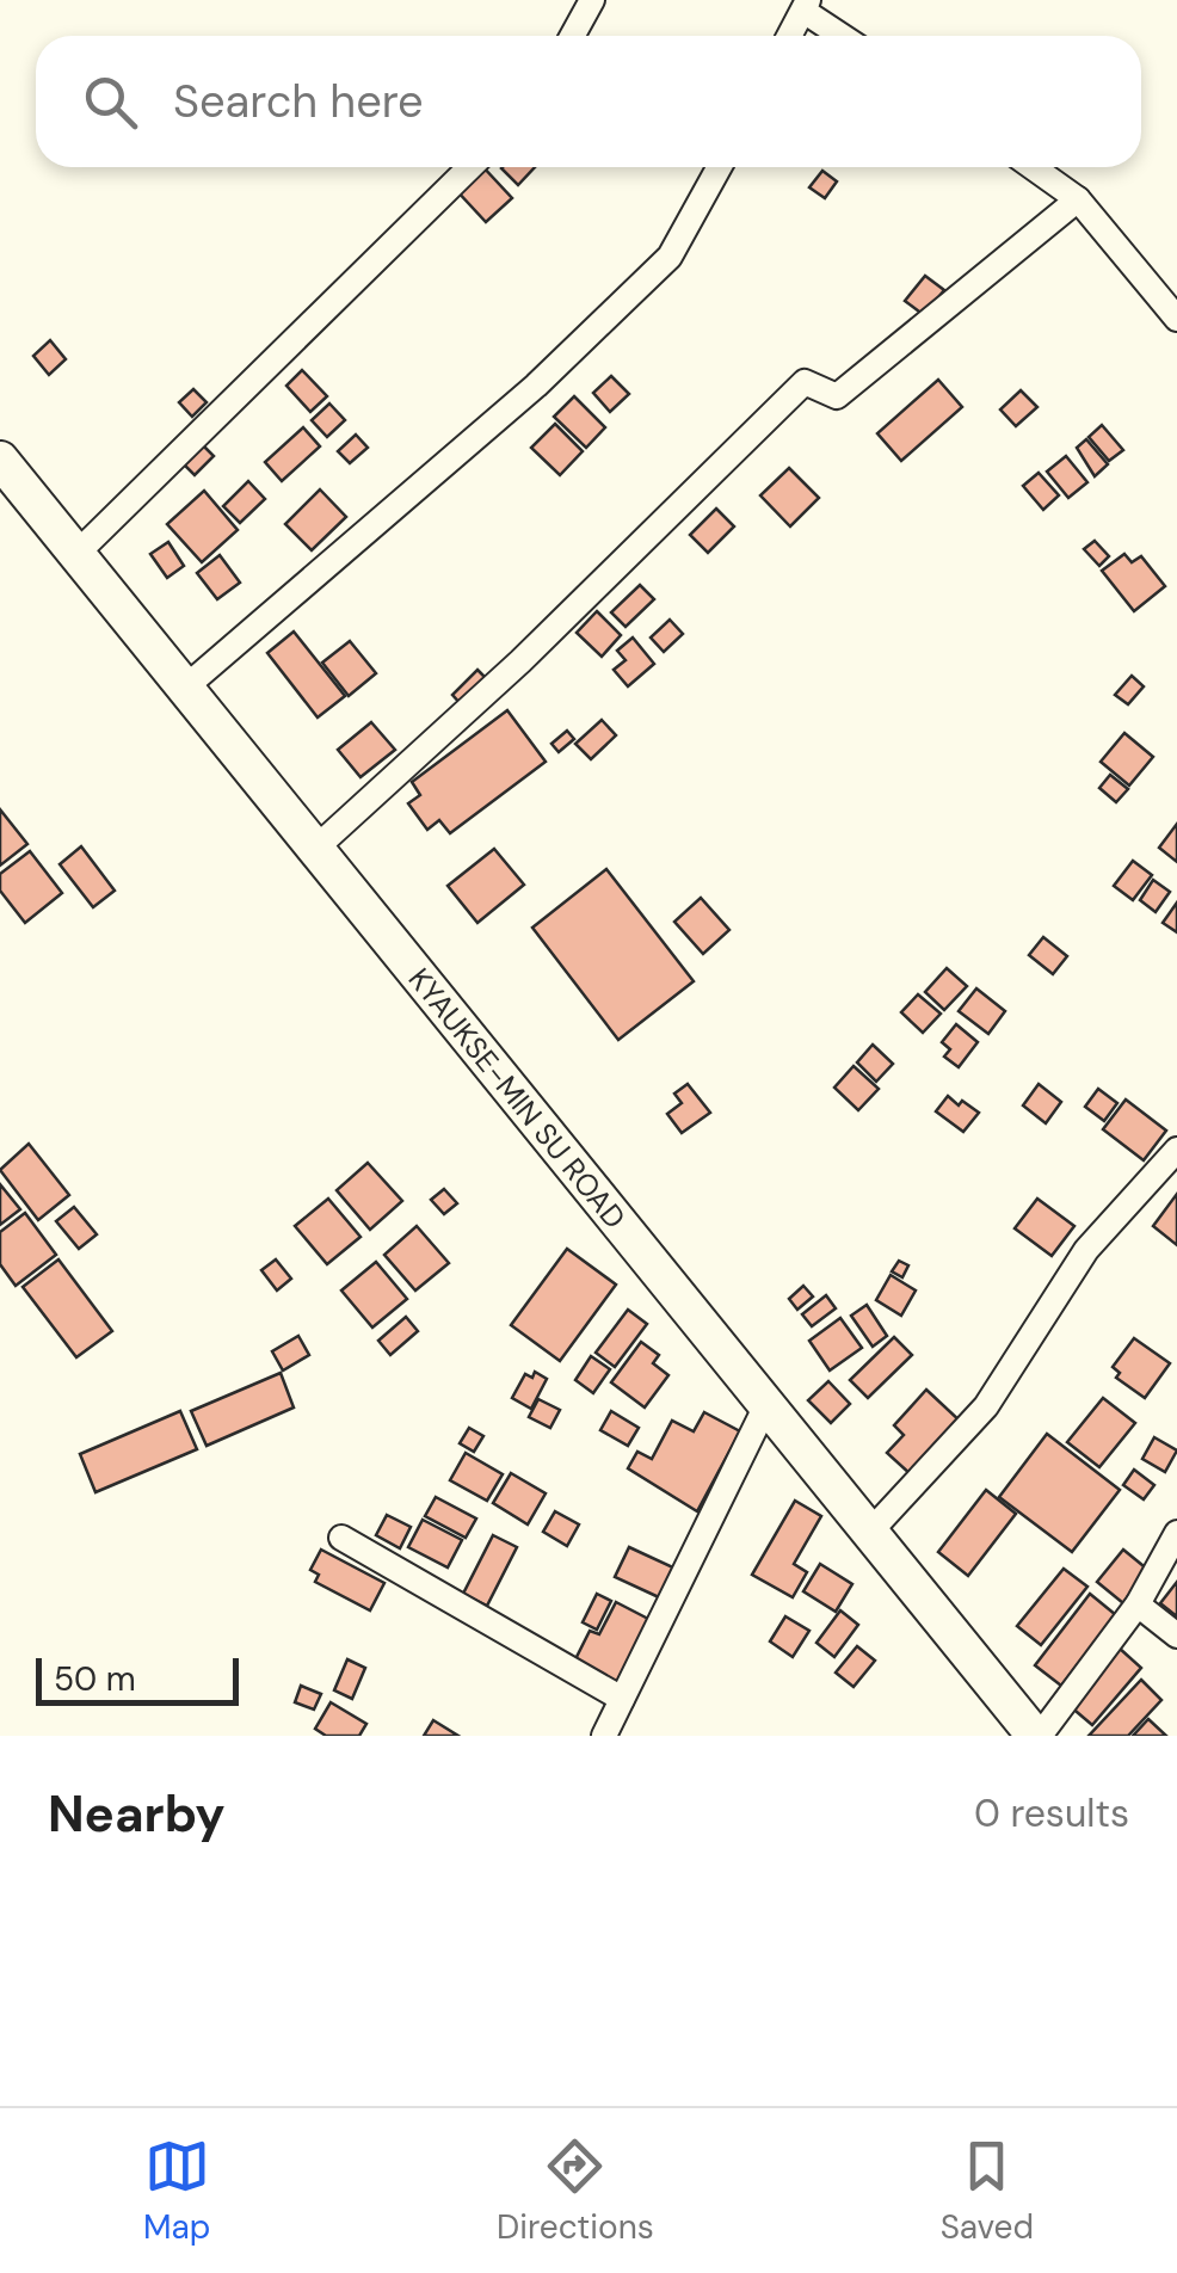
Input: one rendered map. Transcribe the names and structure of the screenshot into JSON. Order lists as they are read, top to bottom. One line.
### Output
{"streets":{"street":["KYAUKSE-MIN SU ROAD"]},"scale_bar":"50 m","page":{"search":"Search here","scale":"50 m","heading":["Nearby","0 results"],"nav":["Map","Directions","Saved"]}}
